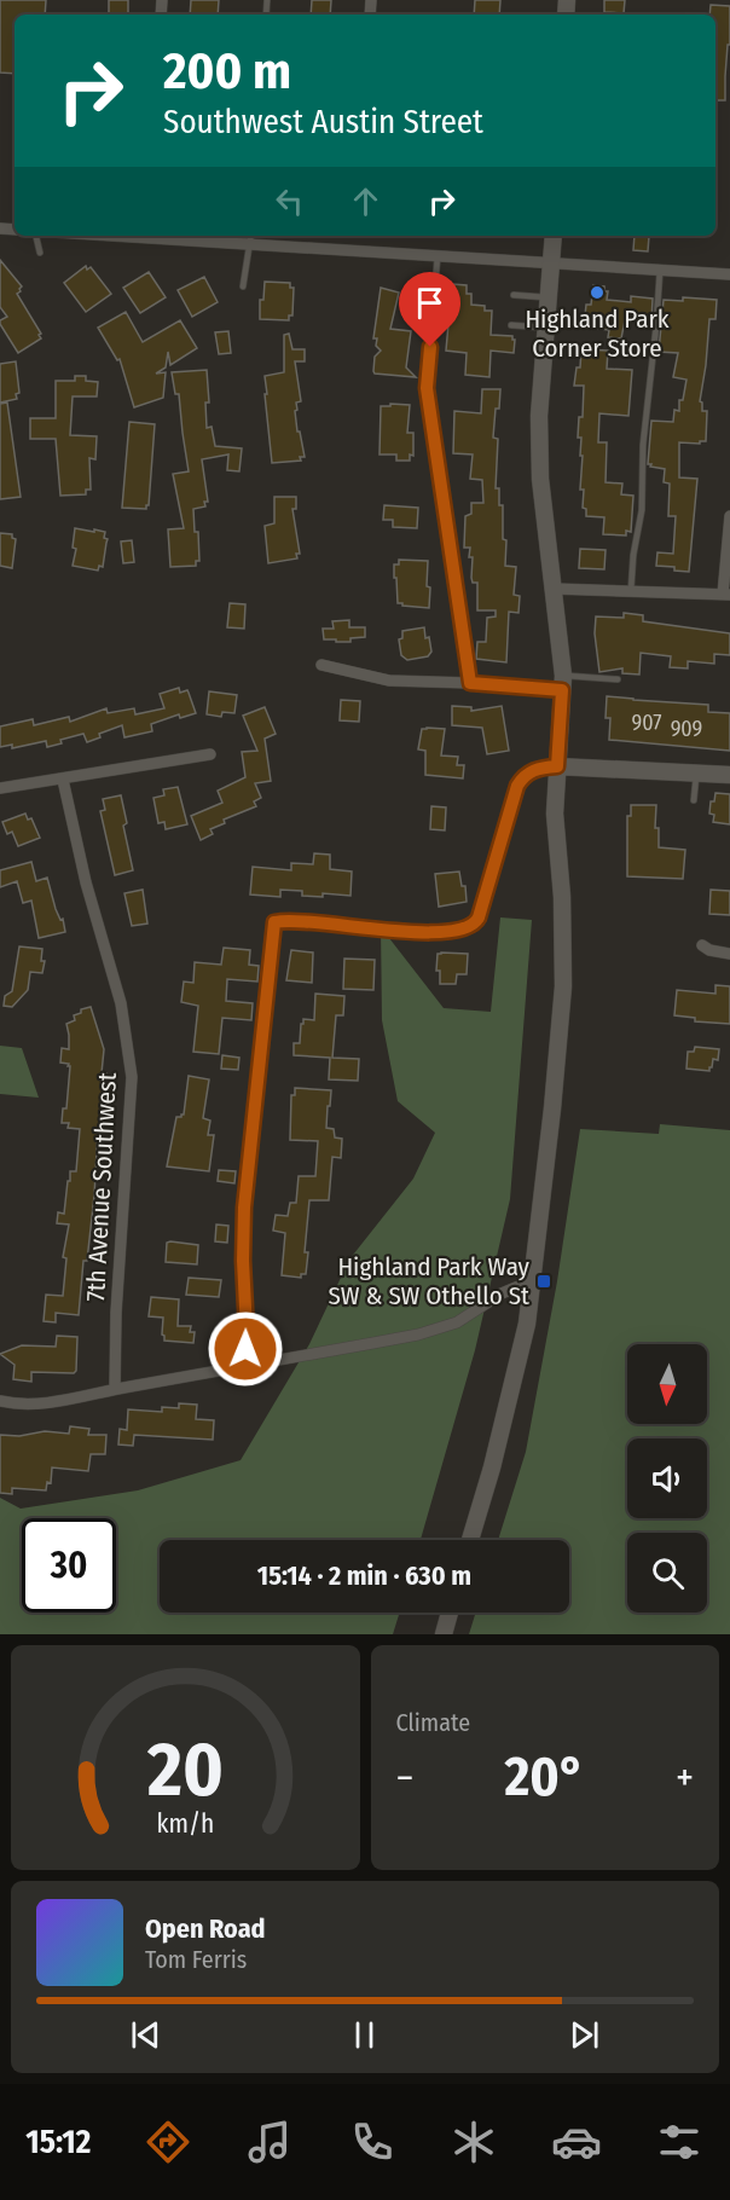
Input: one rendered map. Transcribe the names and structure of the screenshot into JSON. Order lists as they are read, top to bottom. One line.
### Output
{"streets":{"street":["7th Avenue Southwest"]},"places":{"other":["Highland Park Corner Store"],"transit":["Highland Park Way SW & SW Othello St"]},"house_numbers":["907","909"],"north":"bottom","page":{"turn":["200 m","Southwest Austin Street"],"limit":"30","trip":"15:14 · 2 min · 630 m","tile":"Climate","heat":["−","20°","+"],"song":["Open Road","Tom Ferris"],"tabs":"15:12","gauge":["20","km/h"]}}
